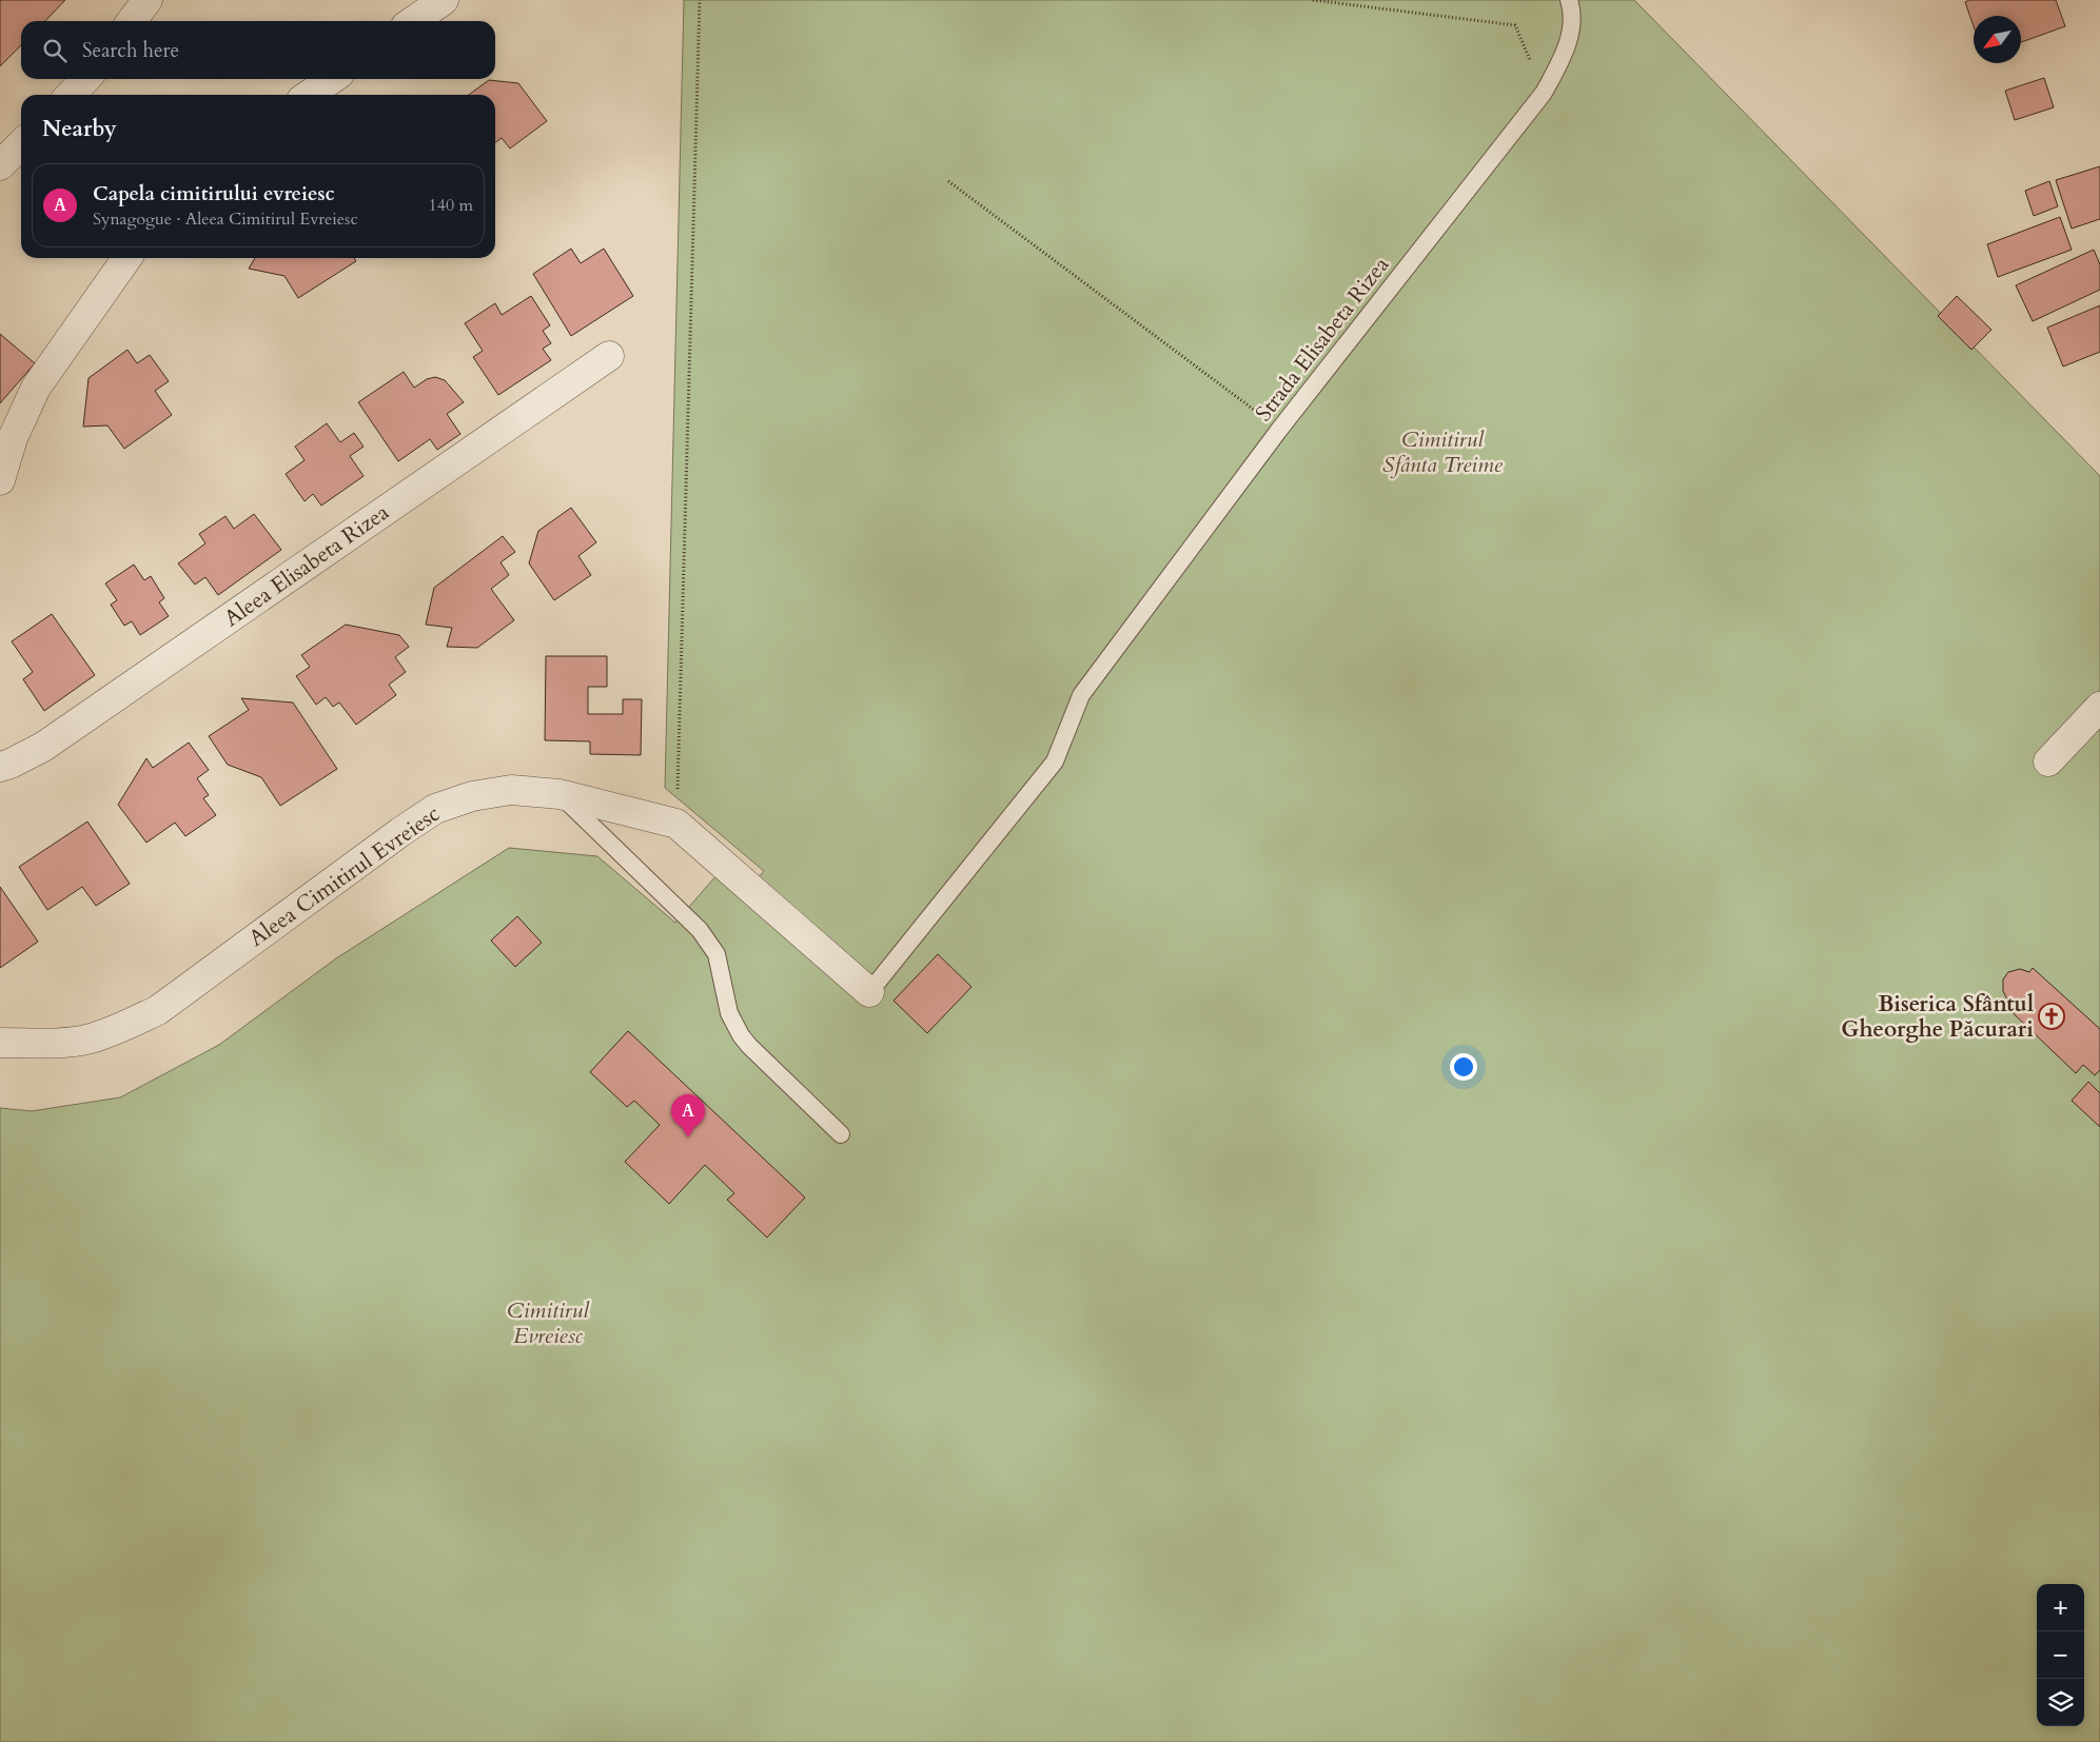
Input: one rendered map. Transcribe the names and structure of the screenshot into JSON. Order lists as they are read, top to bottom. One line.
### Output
{"streets":{"street":["Aleea Elisabeta Rizea","Aleea Cimitirul Evreiesc"],"lane":["Strada Elisabeta Rizea"]},"crossings":[["Strada Elisabeta Rizea","Aleea Cimitirul Evreiesc"]],"parks":["Cimitirul Sfânta Treime","Cimitirul Evreiesc"],"places":{"church":["Biserica Sfântul Gheorghe Păcurari"]},"north":"bottom left","page":{"search":"Search here","heading":"Nearby","list":[{"mark":"A","name":"Capela cimitirului evreiesc","note":"Synagogue · Aleea Cimitirul Evreiesc","value":"140 m"}],"pins":"A","map_buttons":["+","−"]}}
